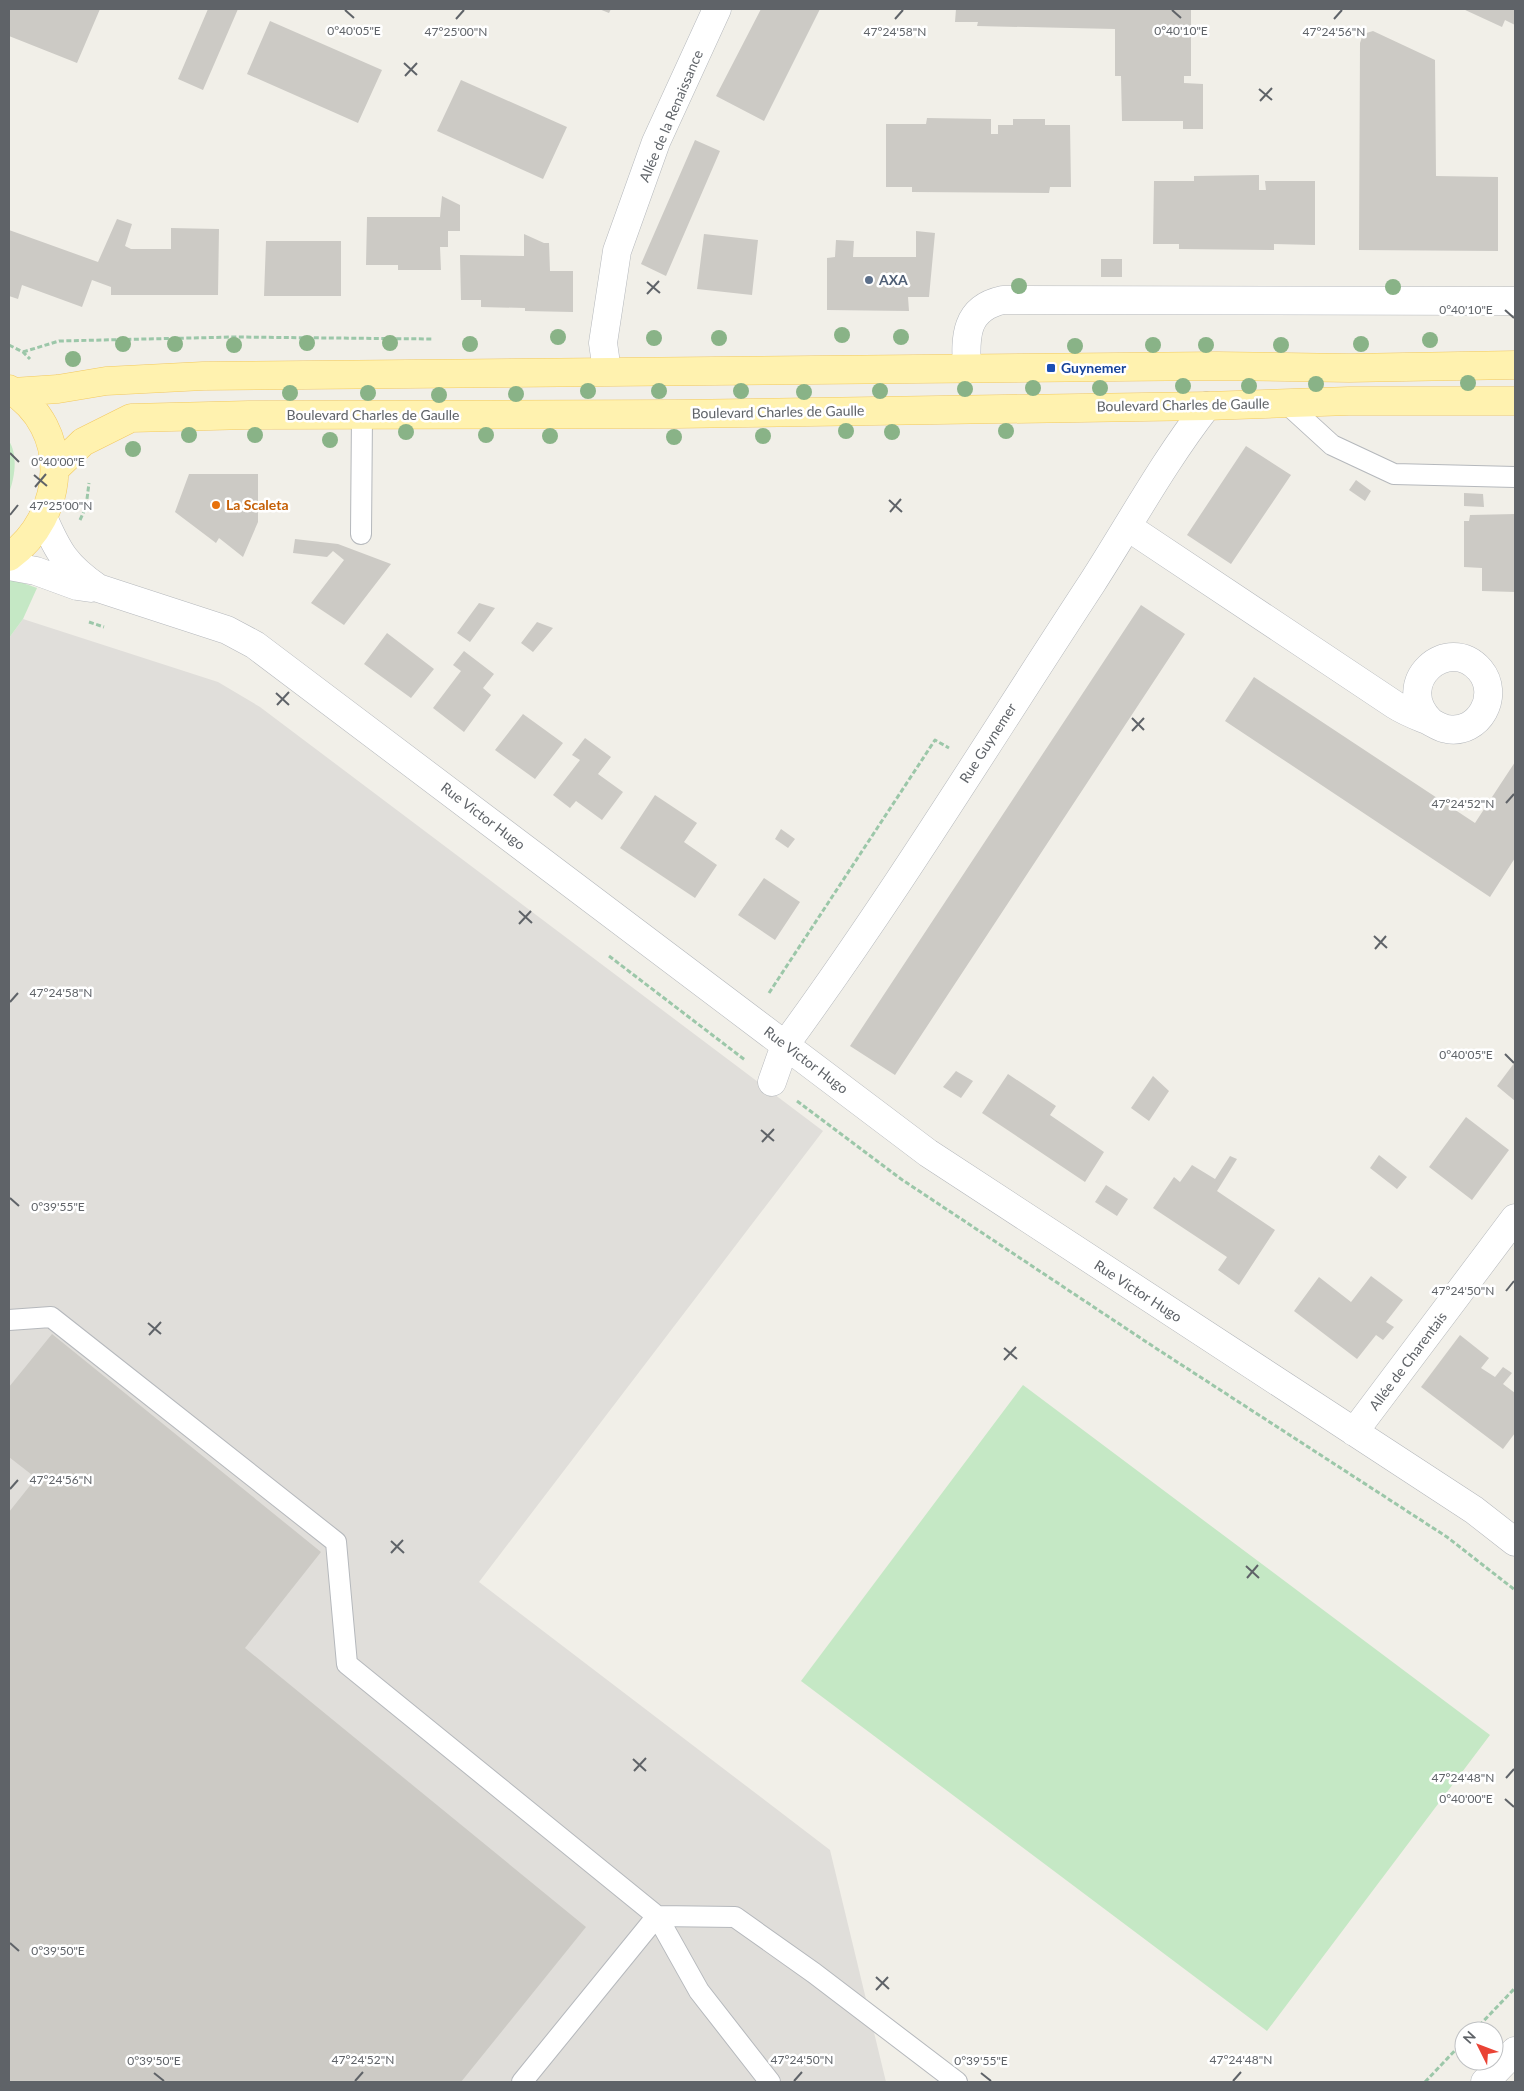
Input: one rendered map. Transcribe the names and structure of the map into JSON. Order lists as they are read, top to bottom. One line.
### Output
{"streets":{"main road":["Boulevard Charles de Gaulle"],"street":["Allée de la Renaissance","Rue Guynemer","Rue Victor Hugo","Allée de Charentais"]},"crossings":[["Boulevard Charles de Gaulle","Rue Guynemer"],["Rue Guynemer","Rue Victor Hugo"],["Rue Victor Hugo","Allée de Charentais"]],"places":{"other":["AXA","La Scaleta"],"transit":["Guynemer"]},"north":"top left","coordinates":["0°40'05\"E","0°40'10\"E","47°24'58\"N","47°25'00\"N","47°24'56\"N","0°40'00\"E","47°24'52\"N","0°39'55\"E","47°24'50\"N","47°24'48\"N","0°39'50\"E"]}
